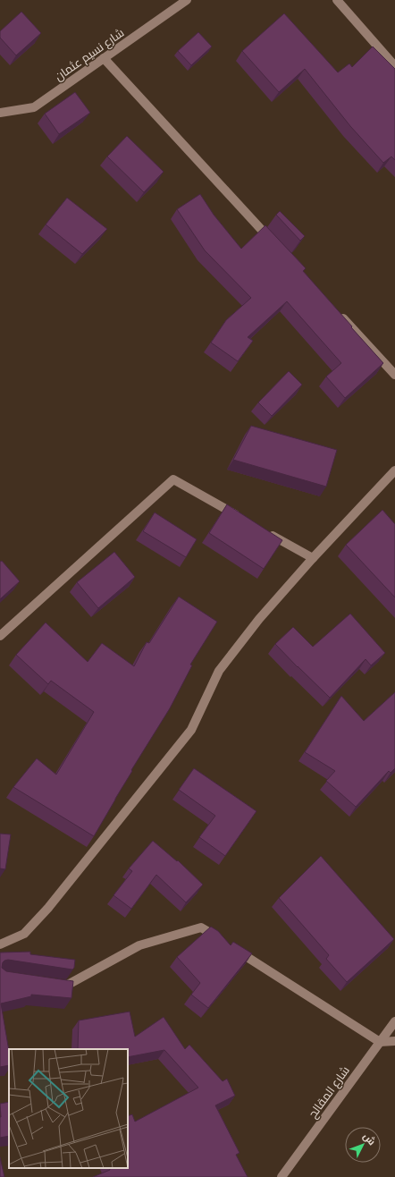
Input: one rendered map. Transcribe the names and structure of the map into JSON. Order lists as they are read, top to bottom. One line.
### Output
{"streets":{"street":["شارع نسيم عثمان","شارع المقالح"]},"north":"top right"}
